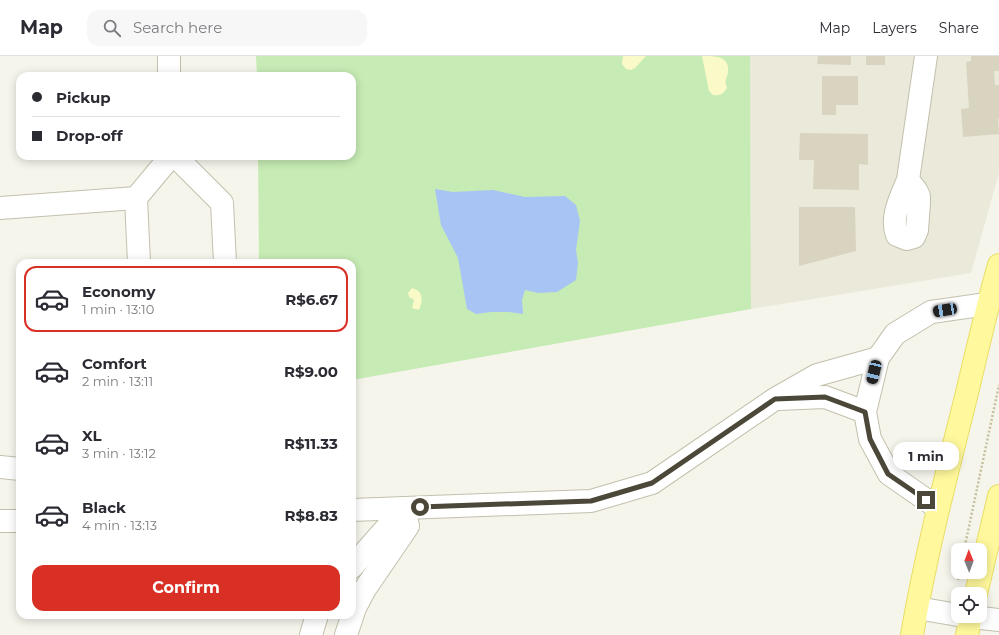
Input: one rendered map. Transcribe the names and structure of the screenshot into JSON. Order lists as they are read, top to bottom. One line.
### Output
{"north":"top","page":{"header":"Map","search":"Search here","nav":["Map","Layers","Share"],"banner":["Pickup","Drop-off"],"list":[{"name":"Economy","note":"1 min · 13:10","value":"R$6.67"},{"name":"Comfort","note":"2 min · 13:11","value":"R$9.00"},{"name":"XL","note":"3 min · 13:12","value":"R$11.33"},{"name":"Black","note":"4 min · 13:13","value":"R$8.83"}],"bubble":"1 min","buttons":"Confirm"}}
